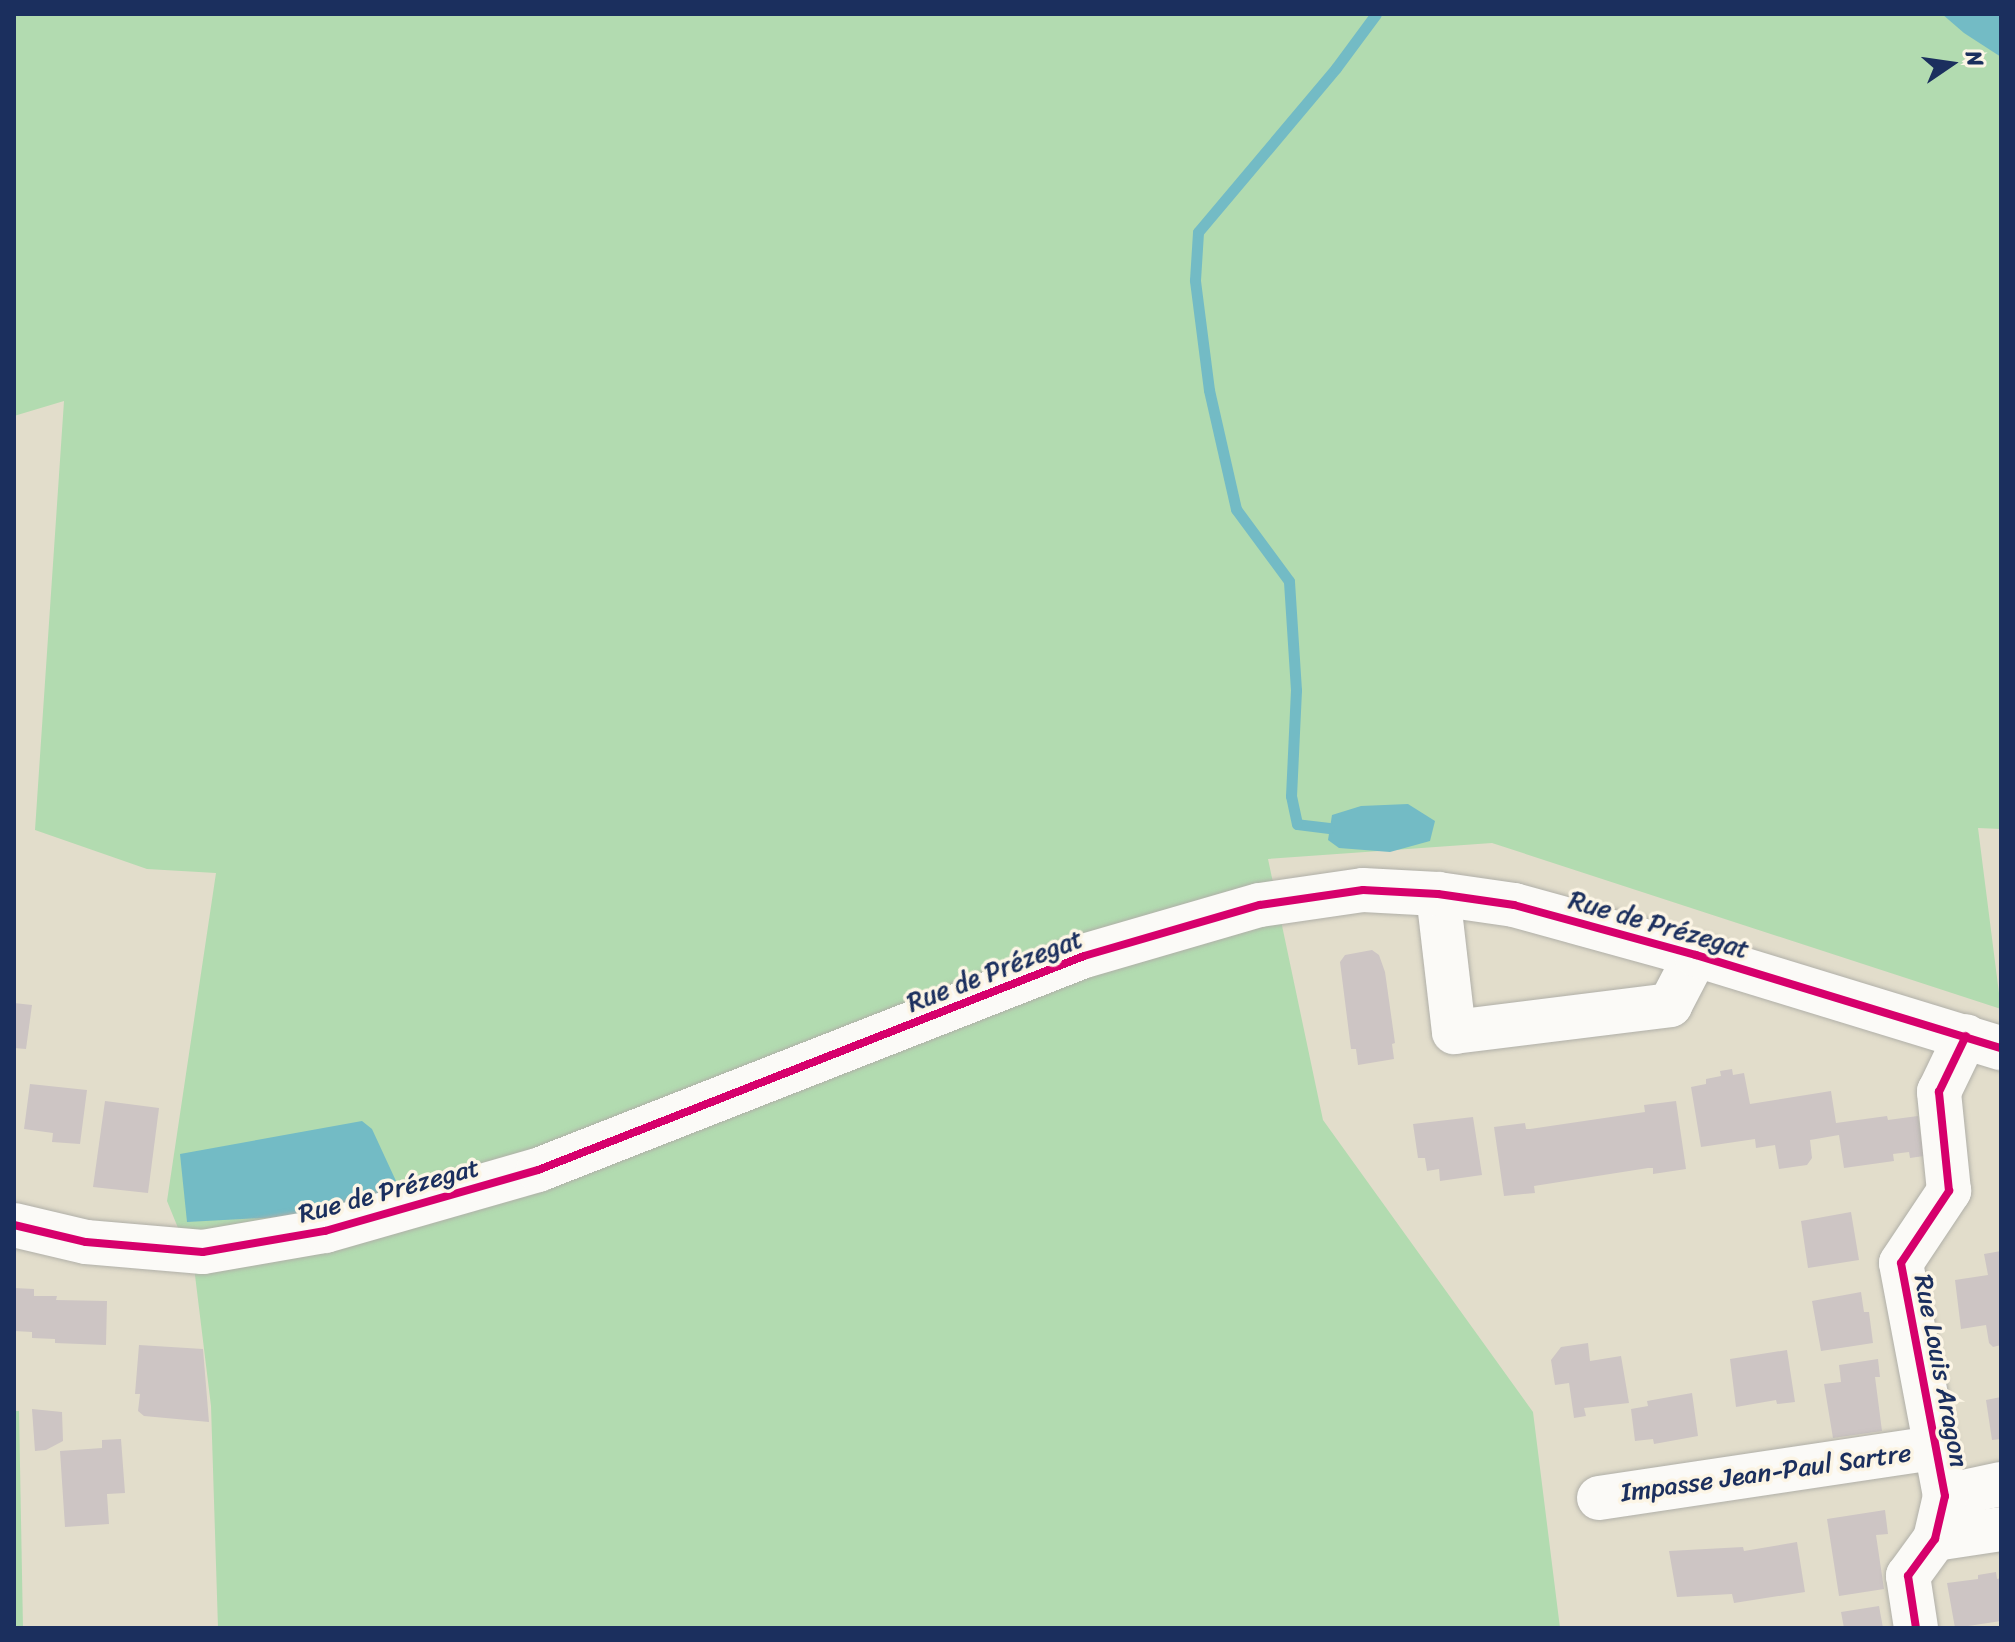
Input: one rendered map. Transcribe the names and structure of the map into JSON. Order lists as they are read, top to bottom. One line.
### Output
{"streets":{"street":["Rue de Prézegat","Rue Louis Aragon","Impasse Jean-Paul Sartre"]},"crossings":[["Rue de Prézegat","Rue Louis Aragon"],["Rue Louis Aragon","Impasse Jean-Paul Sartre"]],"north":"right"}
